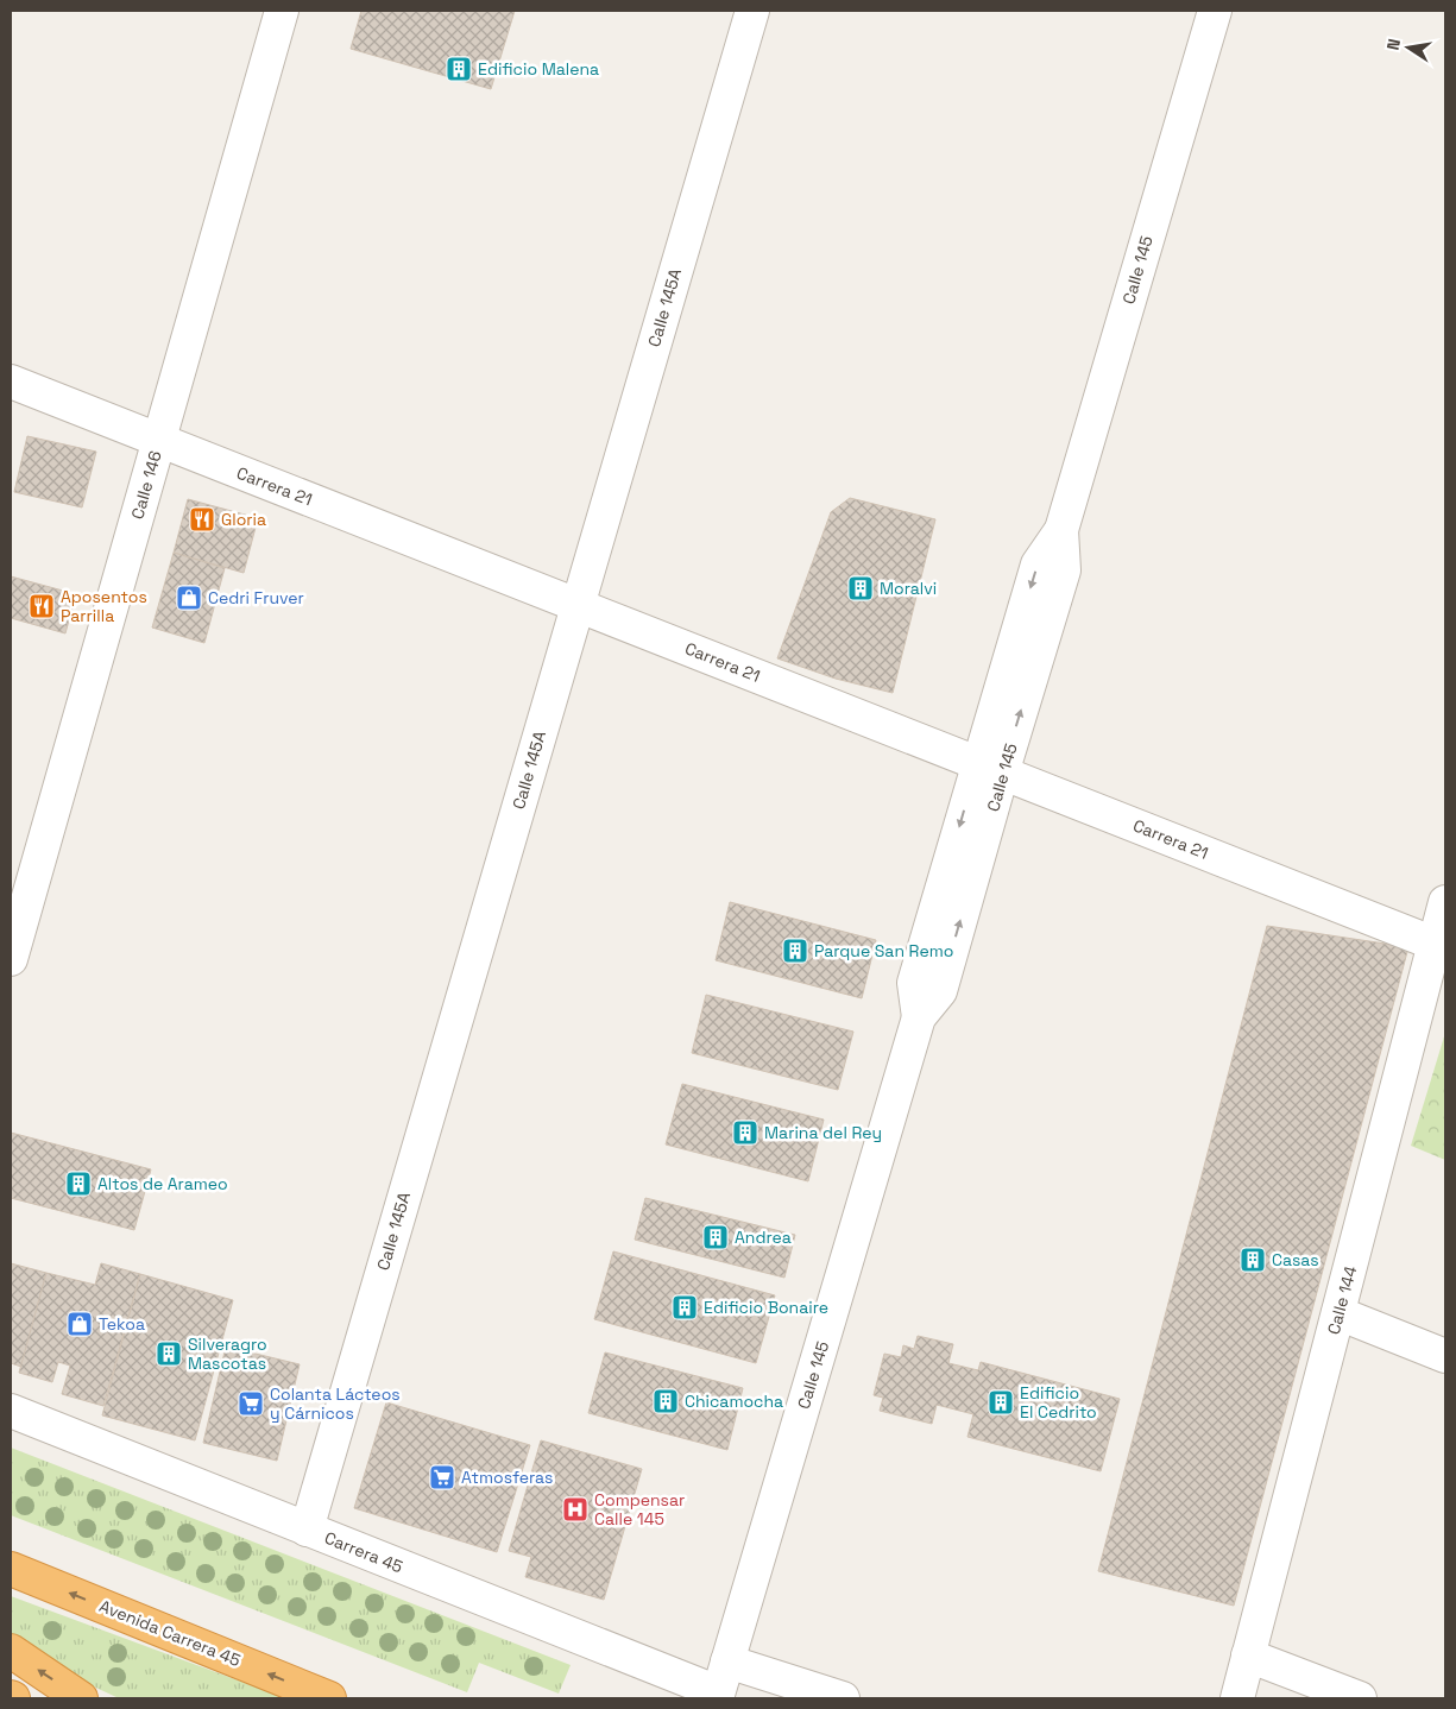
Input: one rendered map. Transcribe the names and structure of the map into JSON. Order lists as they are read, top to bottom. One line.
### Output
{"streets":{"highway":["Avenida Carrera 45"],"street":["Calle 145","Calle 145A","Calle 146","Carrera 21","Calle 144","Carrera 45"]},"crossings":[["Calle 145","Carrera 21"],["Calle 145","Carrera 45"],["Calle 145A","Carrera 21"],["Calle 145A","Carrera 45"],["Calle 146","Carrera 21"],["Carrera 21","Calle 144"]],"one_way":["Avenida Carrera 45"],"places":{"building":["Edificio Malena","Moralvi","Parque San Remo","Marina del Rey","Altos de Arameo","Andrea","Casas","Edificio Bonaire","Silveragro Mascotas","Chicamocha","Edificio El Cedrito"],"restaurant":["Gloria","Aposentos Parrilla"],"shop":["Cedri Fruver","Tekoa"],"supermarket":["Colanta Lácteos y Cárnicos","Atmosferas"],"hospital":["Compensar Calle 145"]},"north":"left"}
